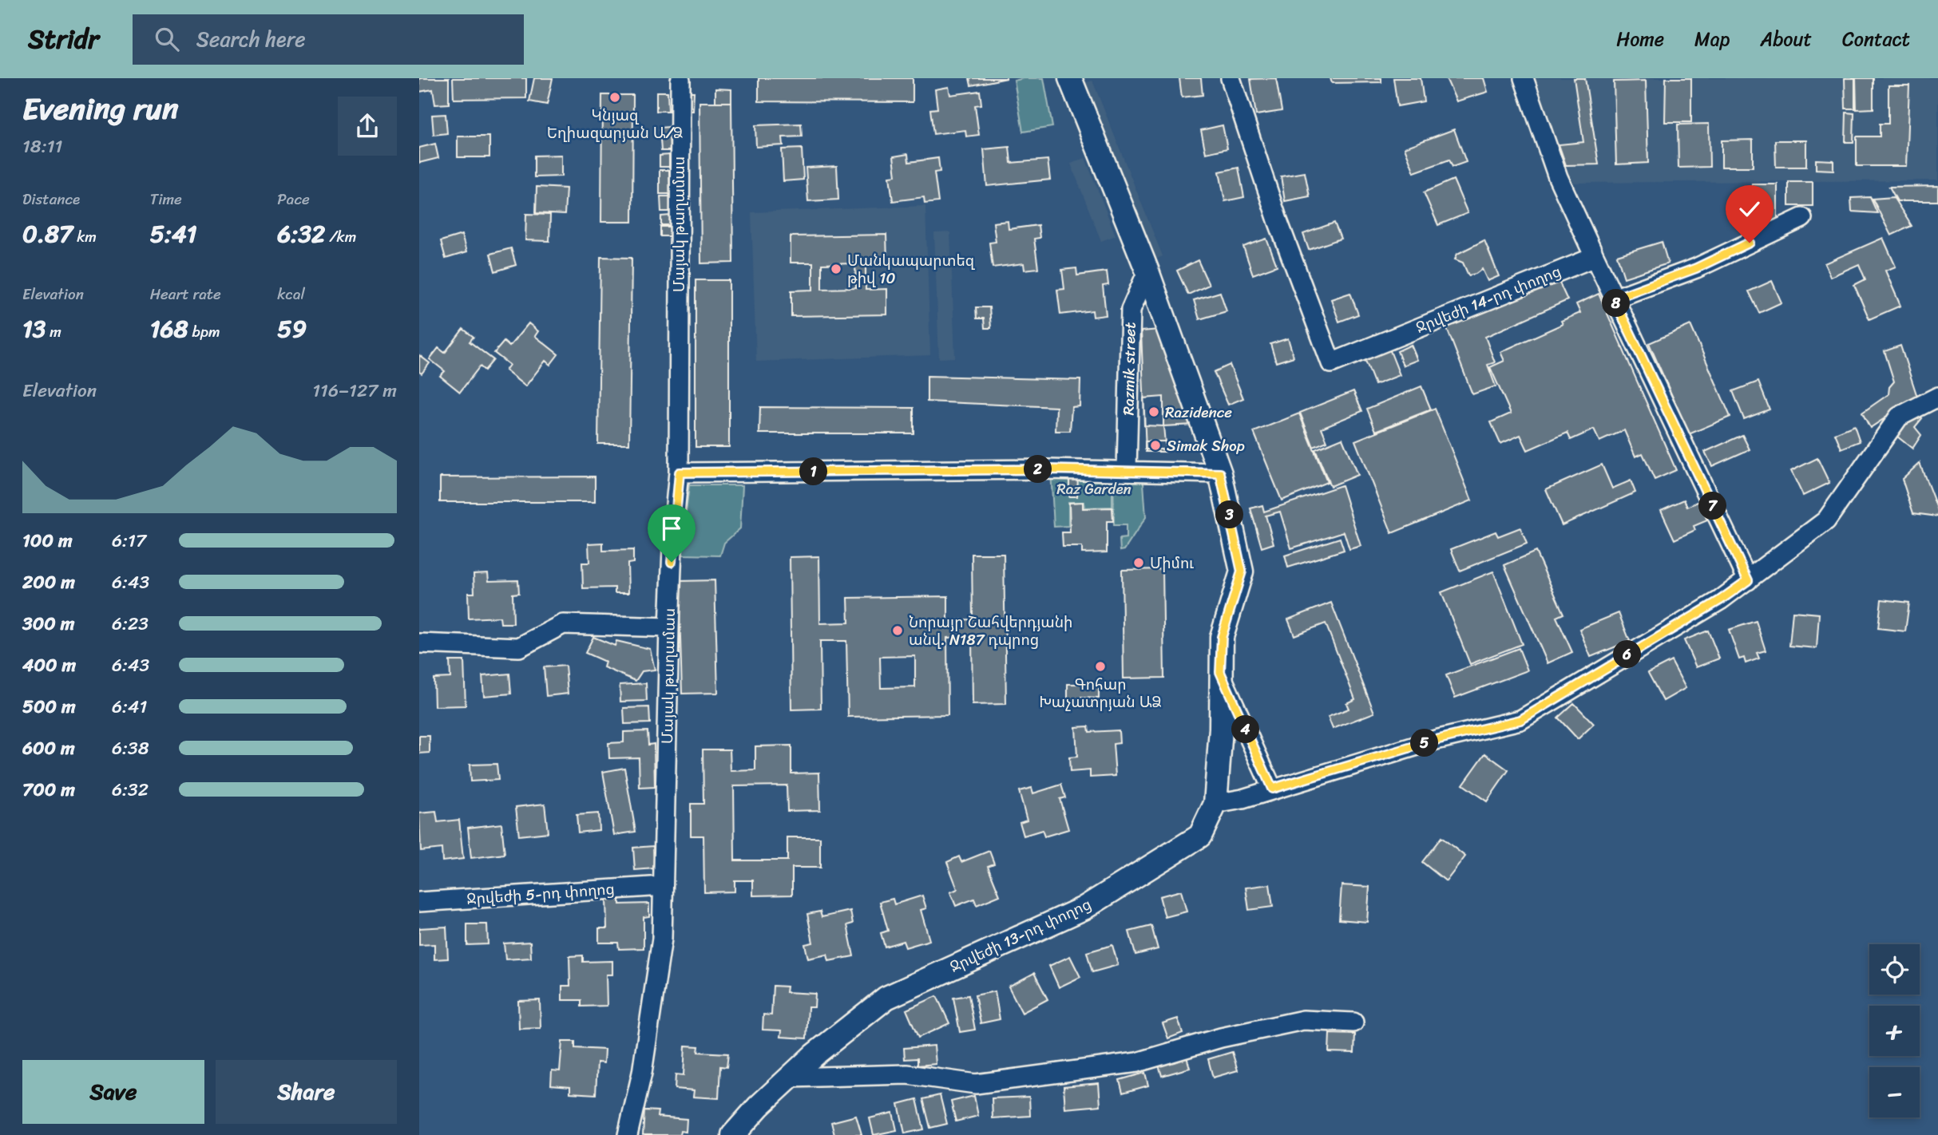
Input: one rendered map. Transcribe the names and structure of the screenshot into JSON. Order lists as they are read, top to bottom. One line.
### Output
{"streets":{"street":["Մայակ թաղամաս","Ջրվեժի 14-րդ փողոց","Razmik street","Ջրվեժի 5-րդ փողոց","Ջրվեժի 13-րդ փողոց"]},"crossings":[["Մայակ թաղամաս","Ջրվեժի 5-րդ փողոց"]],"parks":["Raz Garden"],"places":["Կնյազ Եղիազարյան Ա/Ձ","Մանկապարտեզ թիվ 10","Razidence","Simak Shop","Միմու","Նորայր Շահվերդյանի անվ. N187 դպրոց","Գոհար Խաչատրյան ԱՁ"],"page":{"header":"Stridr","search":"Search here","nav":["Home","Map","About","Contact"],"heading":["Evening run","18:11"],"stats":[["Distance","0.87 km"],["Time","5:41"],["Pace","6:32 /km"],["Elevation","13 m"],["Heart rate","168 bpm"],["kcal","59"]],"pins":["8","2","1","7","3","6","4","5"],"chart":["Elevation","116–127 m"],"list":[{"name":"100 m","note":"6:17"},{"name":"200 m","note":"6:43"},{"name":"300 m","note":"6:23"},{"name":"400 m","note":"6:43"},{"name":"500 m","note":"6:41"},{"name":"600 m","note":"6:38"},{"name":"700 m","note":"6:32"}],"map_buttons":["+","−"],"buttons":["Save","Share"]}}
